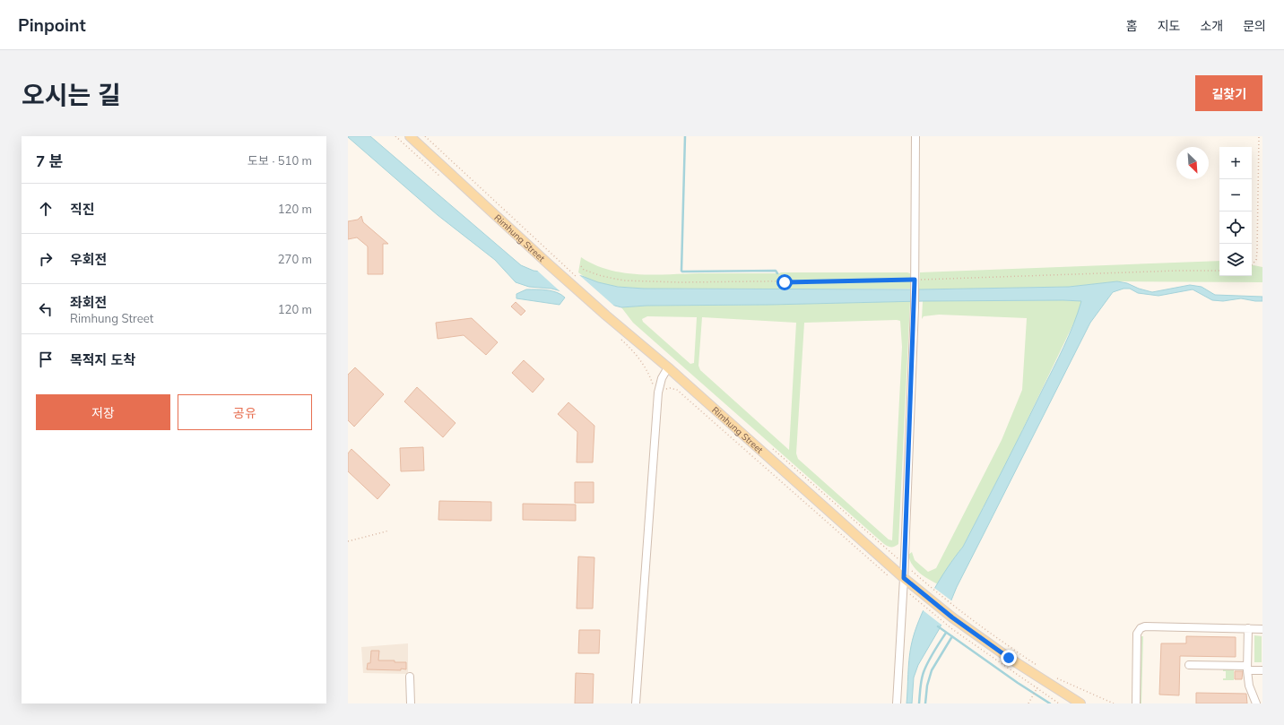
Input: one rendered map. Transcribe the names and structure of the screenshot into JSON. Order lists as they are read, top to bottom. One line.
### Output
{"streets":{"main road":["Rimhung Street"]},"north":"bottom right","page":{"header":"Pinpoint","nav":["홈","지도","소개","문의"],"title":"오시는 길","buttons":["길찾기",["저장","공유"]],"heading":["7 분","도보 · 510 m"],"map_buttons":["+","−"],"list":[["직진","120 m"],["우회전","270 m"],["좌회전","Rimhung Street","120 m"],"목적지 도착"]}}
